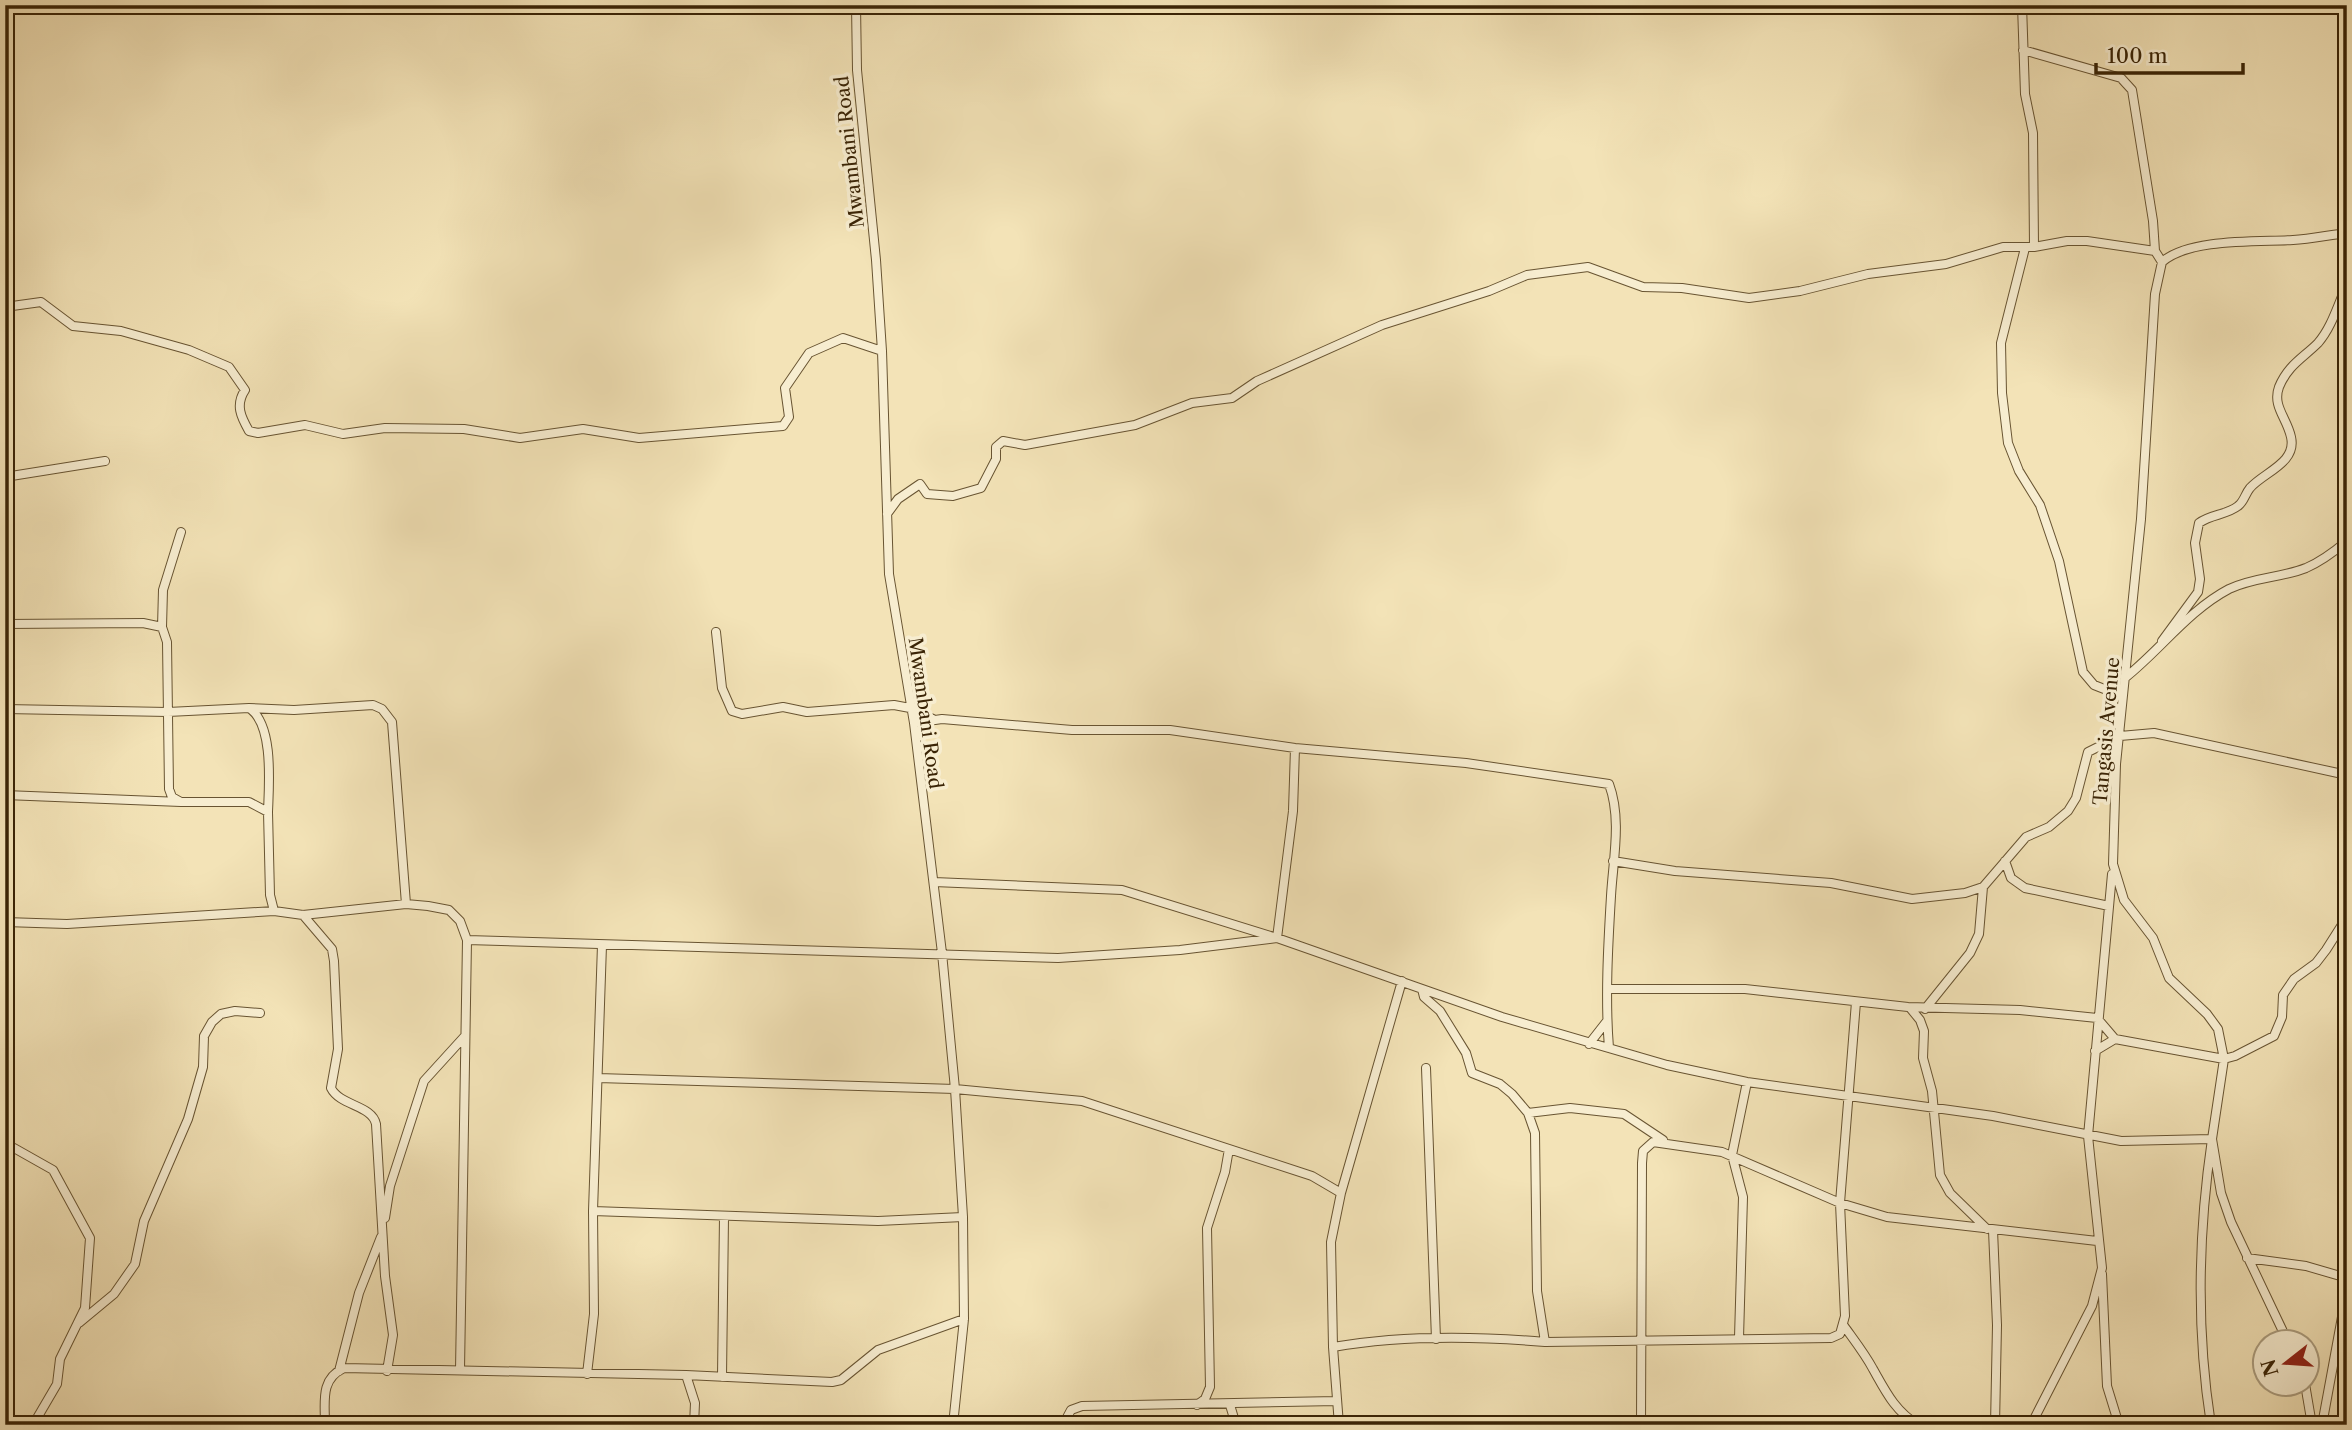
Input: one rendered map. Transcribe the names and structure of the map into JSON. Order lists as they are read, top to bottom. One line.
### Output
{"streets":{"street":["Mwambani Road","Tangasis Avenue"]},"scale_bar":"100 m","north":"left"}
